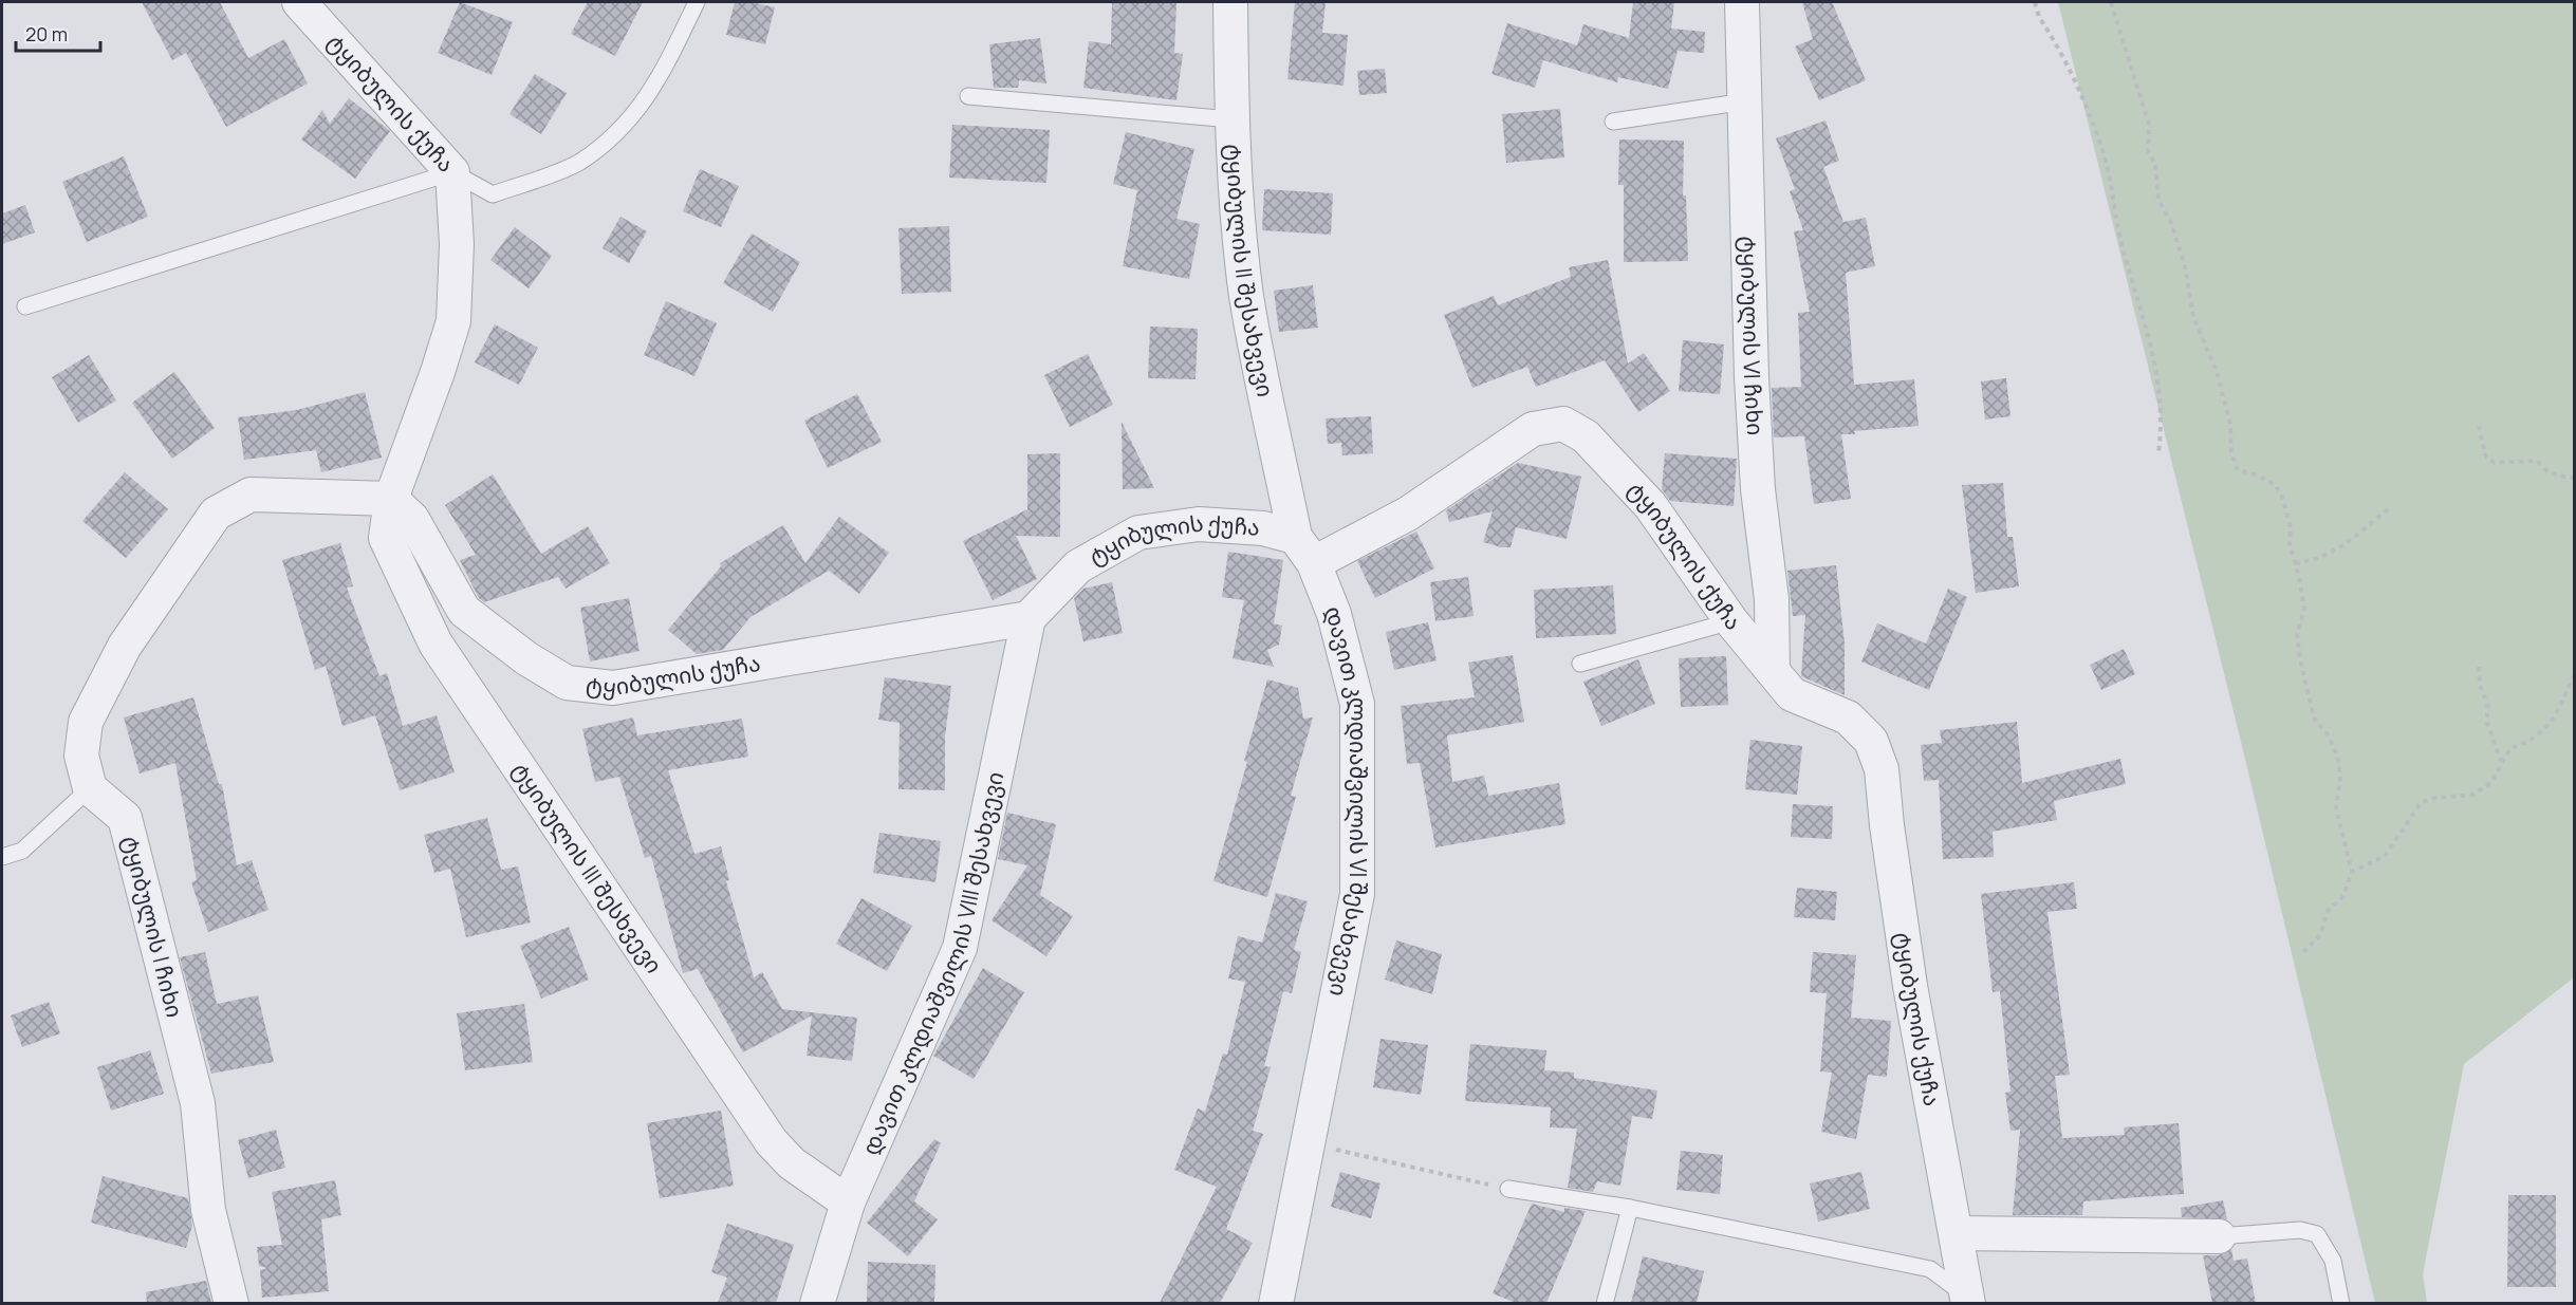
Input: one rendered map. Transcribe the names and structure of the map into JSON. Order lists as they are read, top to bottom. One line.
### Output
{"streets":{"street":["ტყიბულის ქუჩა","ტყიბულის II შესახვევი","ტყიბულის VI ჩიხი","დავით კლდიაშვილის VI შესახვევი","ტყიბულის III შესხვევი","ტყიბულის I ჩიხი","დავით კლდიაშვილის VIII შესახვევი"]},"crossings":[["ტყიბულის ქუჩა","ტყიბულის II შესახვევი"],["ტყიბულის ქუჩა","ტყიბულის VI ჩიხი"],["ტყიბულის ქუჩა","დავით კლდიაშვილის VI შესახვევი"],["ტყიბულის ქუჩა","ტყიბულის III შესხვევი"],["ტყიბულის ქუჩა","დავით კლდიაშვილის VIII შესახვევი"],["ტყიბულის III შესხვევი","დავით კლდიაშვილის VIII შესახვევი"]],"scale_bar":"20 m"}
